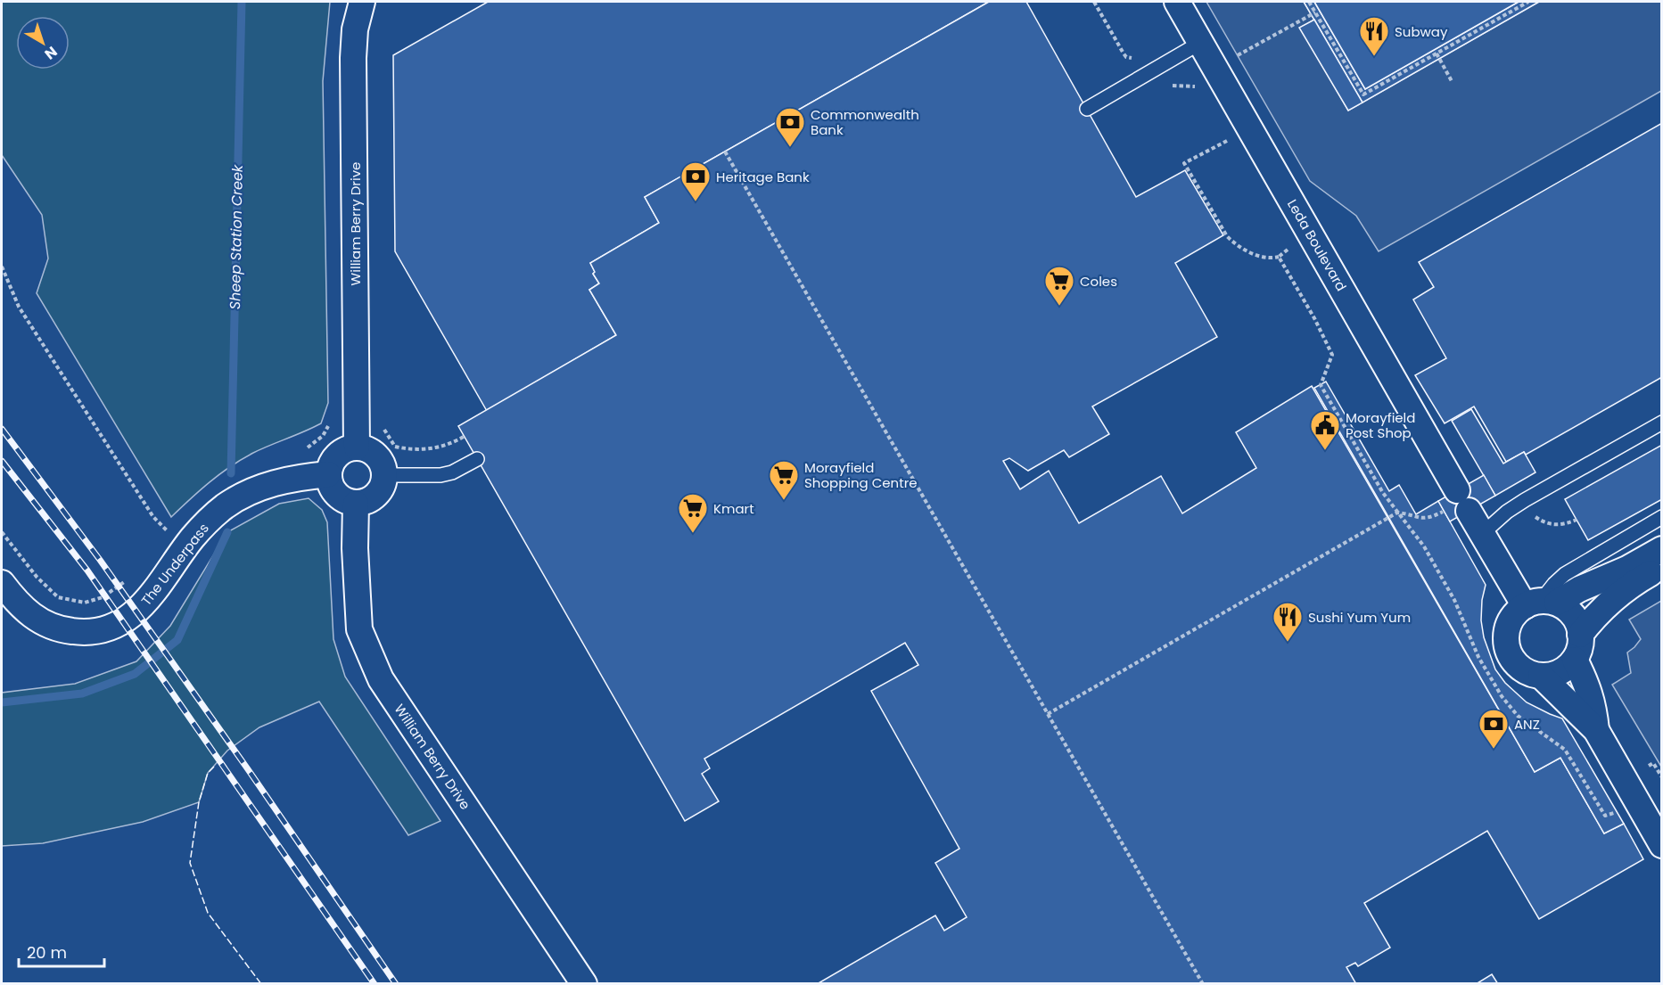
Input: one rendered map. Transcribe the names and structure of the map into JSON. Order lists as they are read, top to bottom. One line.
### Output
{"streets":{"street":["William Berry Drive","Leda Boulevard","The Underpass"]},"crossings":[["William Berry Drive","The Underpass"]],"water":["Sheep Station Creek"],"places":{"restaurant":["Subway","Sushi Yum Yum"],"bank":["Commonwealth Bank","Heritage Bank","ANZ"],"supermarket":["Coles","Morayfield Shopping Centre","Kmart"],"public building":["Morayfield Post Shop"]},"scale_bar":"20 m","north":"bottom right"}
